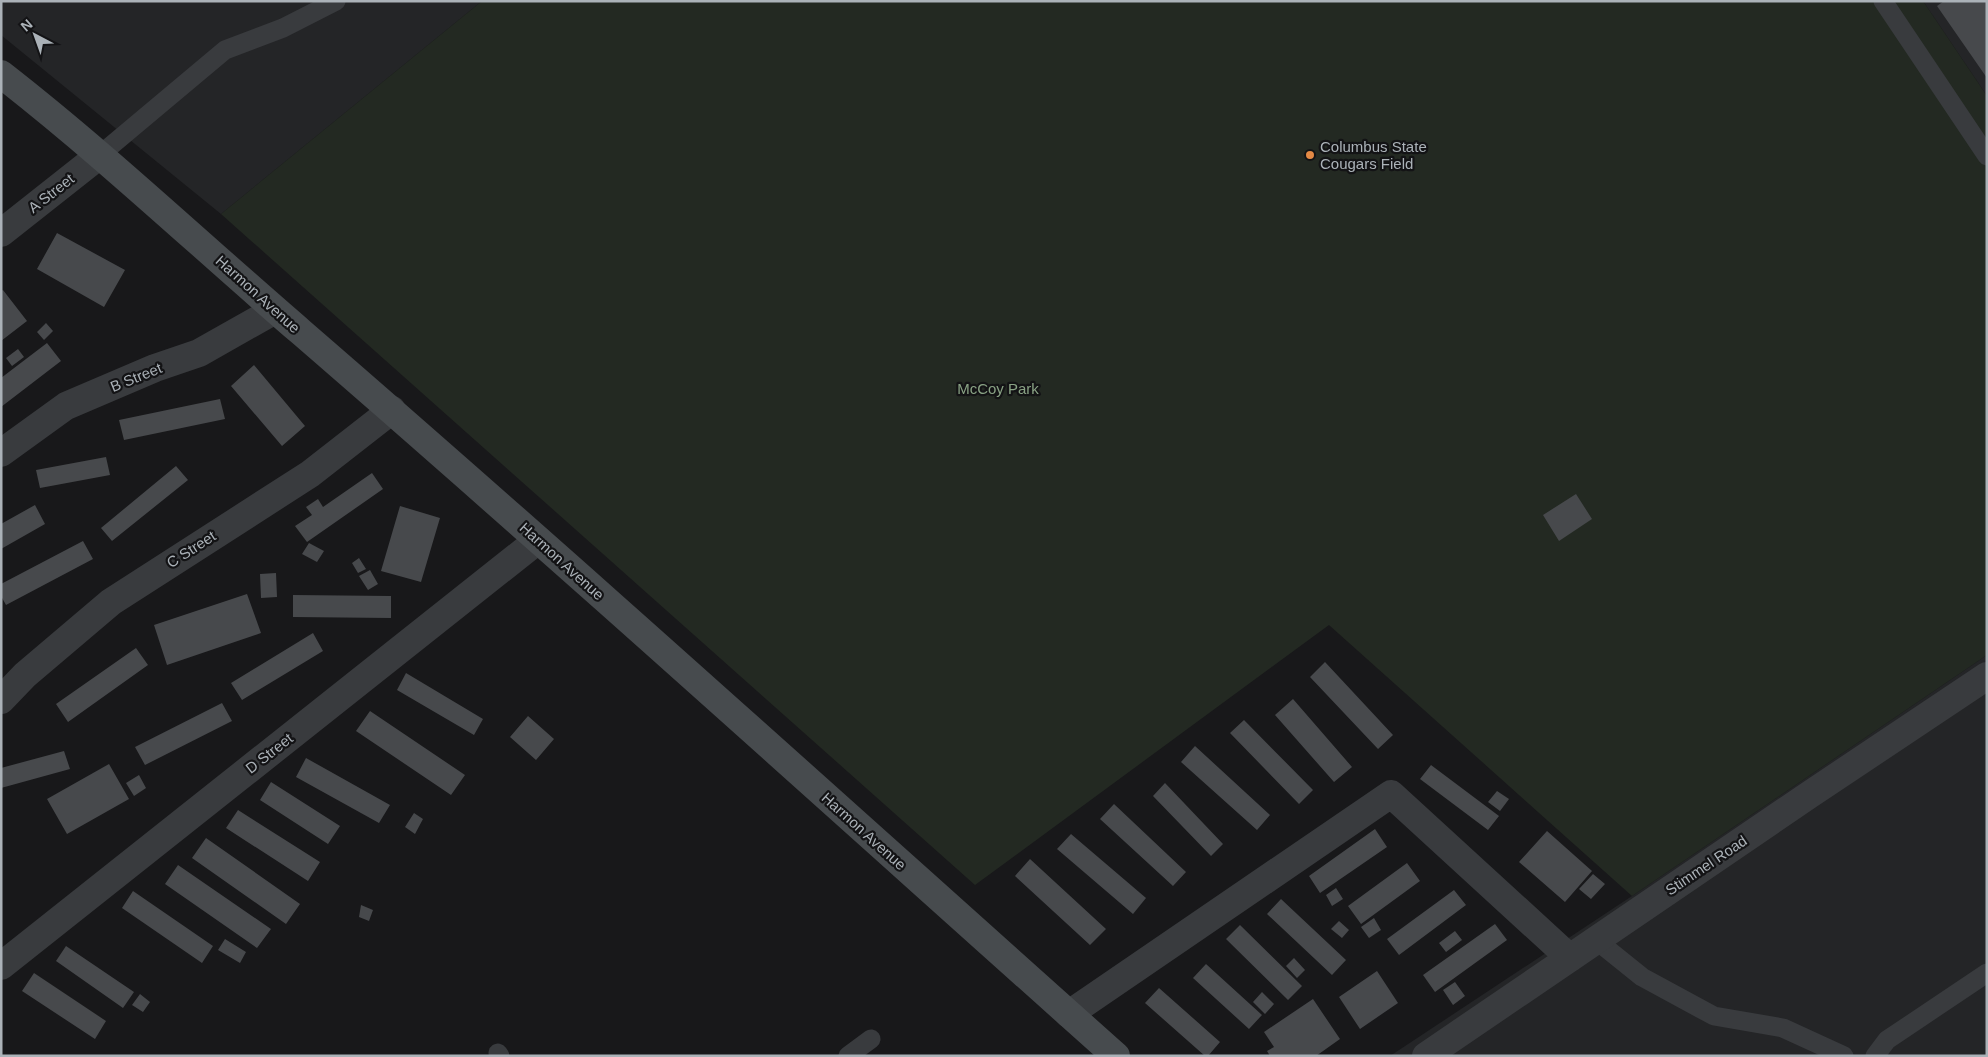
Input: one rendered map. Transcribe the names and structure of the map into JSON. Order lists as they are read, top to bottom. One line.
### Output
{"streets":{"main road":["Harmon Avenue"],"street":["A Street","B Street","C Street","D Street","Stimmel Road"]},"crossings":[["A Street","Harmon Avenue"],["Harmon Avenue","B Street"],["Harmon Avenue","C Street"],["Harmon Avenue","D Street"]],"parks":["McCoy Park"],"places":["Columbus State Cougars Field"],"north":"top left"}
